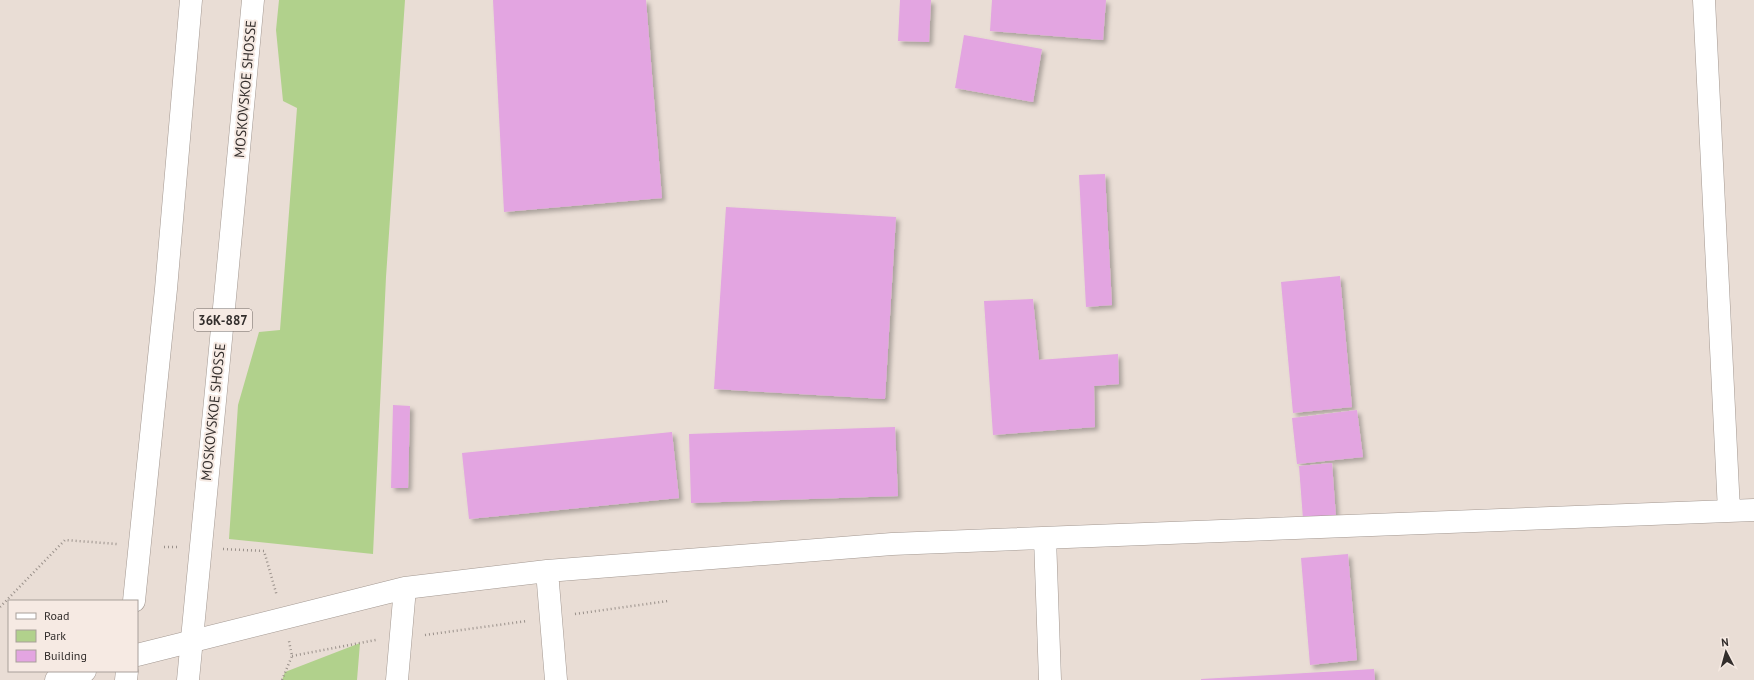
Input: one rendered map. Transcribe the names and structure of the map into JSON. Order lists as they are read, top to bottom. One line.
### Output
{"streets":{"street":["MOSKOVSKOE SHOSSE","36К-887"]},"legend":["Road","Park","Building"],"north":"top"}
